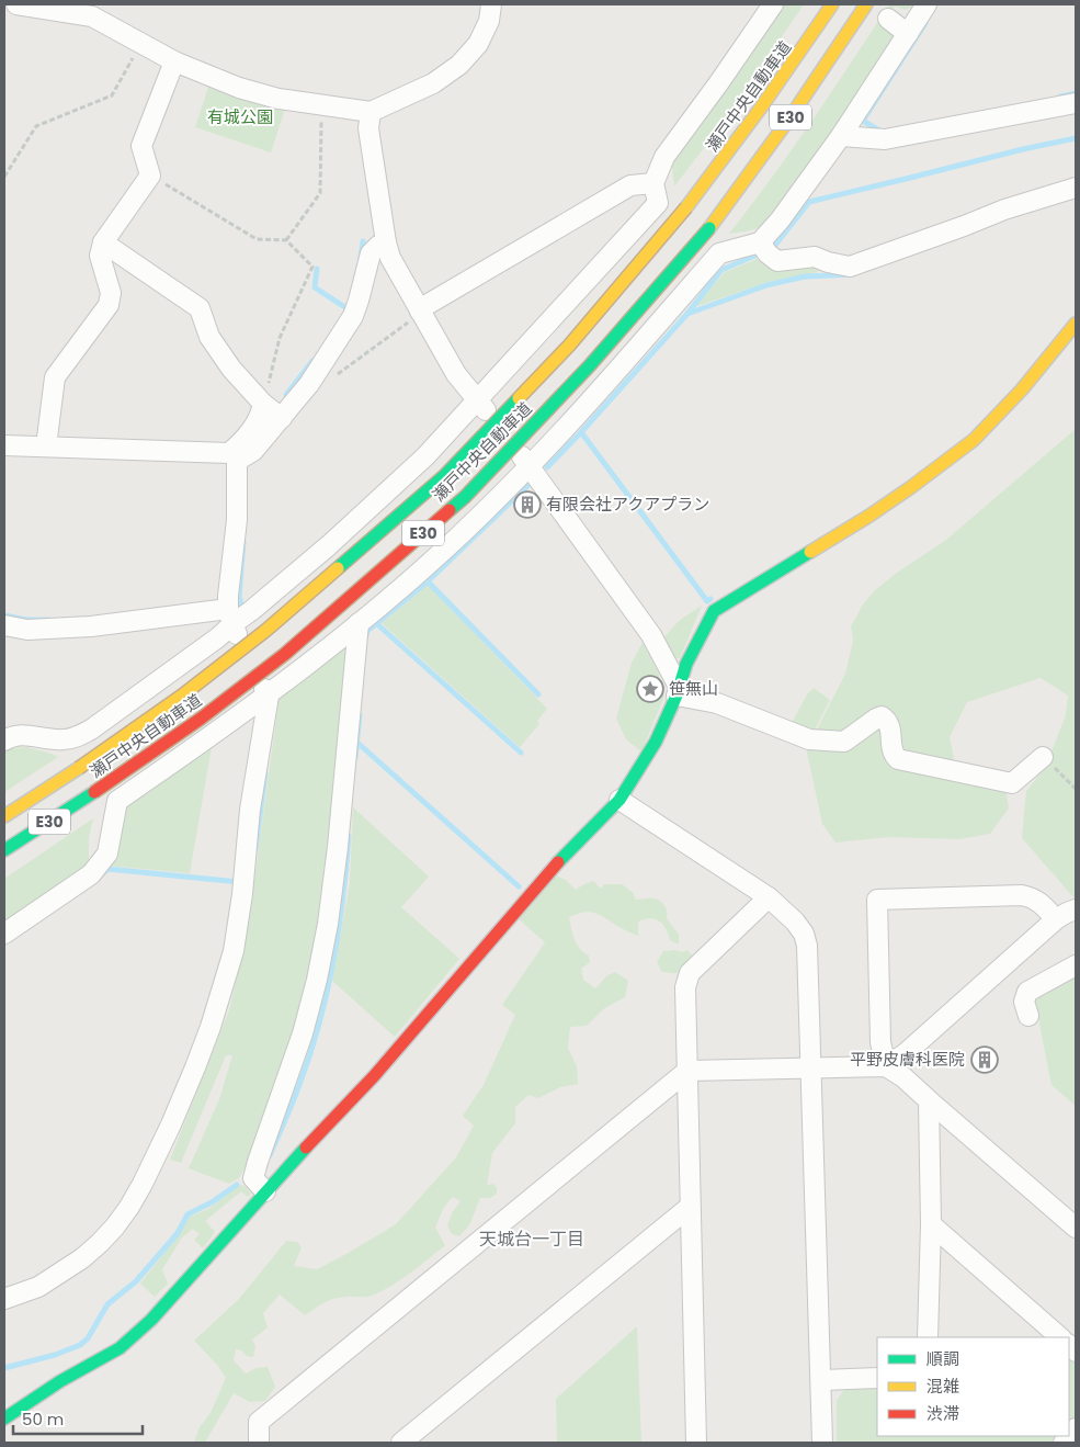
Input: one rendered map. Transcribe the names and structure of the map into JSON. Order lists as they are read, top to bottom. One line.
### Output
{"streets":{"main road":["瀬戸中央自動車道","E30"]},"districts":["天城台一丁目"],"parks":["有城公園"],"places":{"building":["有限会社アクアプラン","平野皮膚科医院"],"place":["笹無山"]},"legend":["順調","混雑","渋滞"],"scale_bar":"50 m"}
